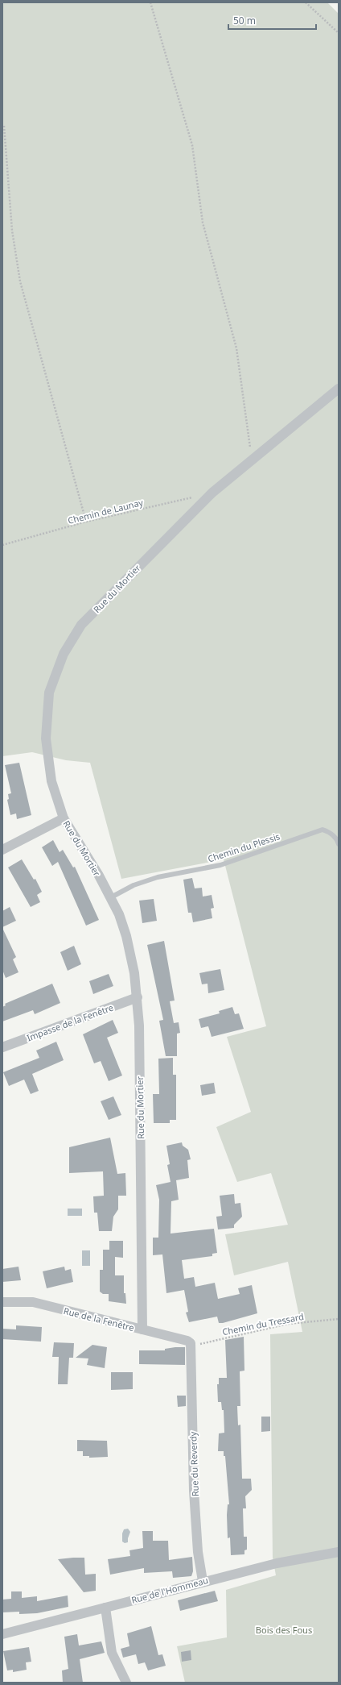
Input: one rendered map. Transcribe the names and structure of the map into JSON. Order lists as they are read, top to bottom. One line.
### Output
{"streets":{"street":["Rue du Mortier","Impasse de la Fenêtre","Rue de la Fenêtre","Rue du Reverdy","Rue de l'Hommeau"],"lane":["Chemin du Plessis"],"path":["Chemin de Launay","Chemin du Tressard"]},"crossings":[["Rue du Mortier","Chemin du Plessis"],["Rue du Mortier","Impasse de la Fenêtre"],["Rue du Mortier","Rue de la Fenêtre"],["Rue de la Fenêtre","Chemin du Tressard"],["Rue de la Fenêtre","Rue du Reverdy"],["Chemin du Tressard","Rue du Reverdy"],["Rue du Reverdy","Rue de l'Hommeau"]],"parks":["Bois des Fous"],"scale_bar":"50 m"}
